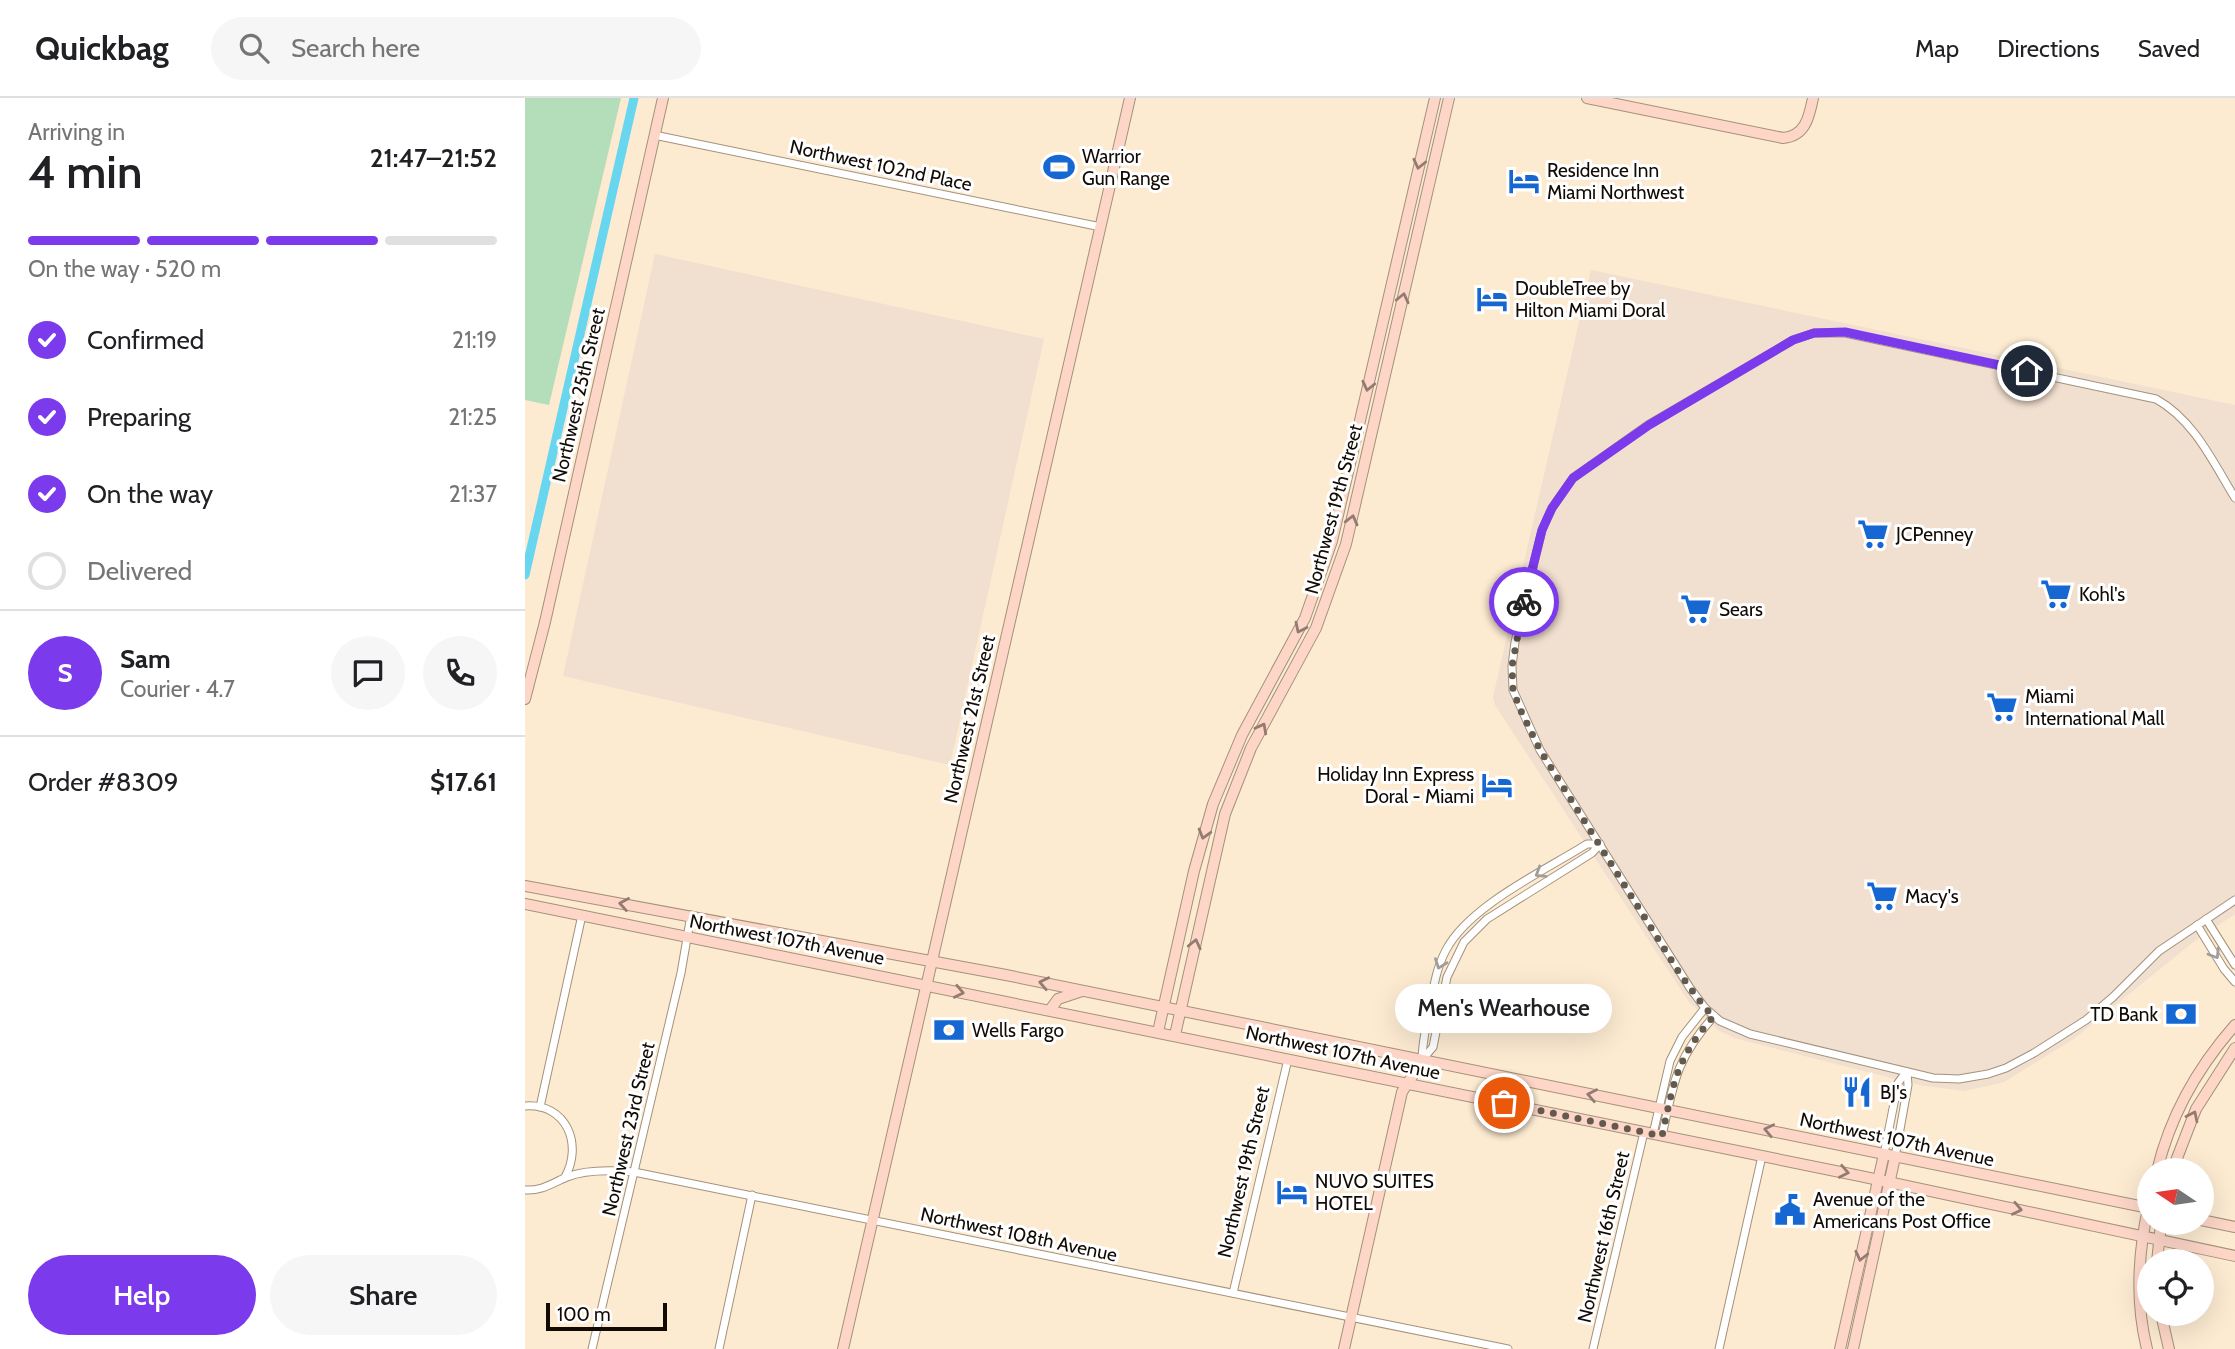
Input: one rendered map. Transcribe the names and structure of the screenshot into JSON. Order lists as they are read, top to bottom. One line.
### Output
{"streets":{"main road":["Northwest 25th Street","Northwest 19th Street","Northwest 21st Street","Northwest 107th Avenue"],"street":["Northwest 102nd Place","Northwest 23rd Street","Northwest 108th Avenue","Northwest 16th Street"]},"crossings":[["Northwest 102nd Place","Northwest 25th Street"],["Northwest 102nd Place","Northwest 21st Street"],["Northwest 19th Street","Northwest 107th Avenue"],["Northwest 19th Street","Northwest 108th Avenue"],["Northwest 21st Street","Northwest 107th Avenue"],["Northwest 21st Street","Northwest 108th Avenue"],["Northwest 107th Avenue","Northwest 23rd Street"],["Northwest 107th Avenue","Northwest 16th Street"],["Northwest 23rd Street","Northwest 108th Avenue"]],"places":{"sports":["Warrior Gun Range"],"hotel":["Residence Inn Miami Northwest","DoubleTree by Hilton Miami Doral","Holiday Inn Express Doral - Miami","NUVO SUITES HOTEL"],"supermarket":["JCPenney","Kohl's","Sears","Miami International Mall","Macy's"],"bank":["TD Bank","Wells Fargo"],"restaurant":["BJ's"],"other":["Men's Wearhouse"],"public building":["Avenue of the Americans Post Office"]},"scale_bar":"100 m","north":"left","page":{"header":"Quickbag","search":"Search here","nav":["Map","Directions","Saved"],"heading":["4 min","Arriving in","21:47–21:52"],"panel":["Sam","Courier · 4.7","Order #8309","$17.61"],"bar":"On the way · 520 m","list":[["Confirmed","21:19"],["Preparing","21:25"],["On the way","21:37"],"Delivered"],"round":"S","bubble":"Men's Wearhouse","buttons":["Help","Share"],"scale":"100 m"}}
